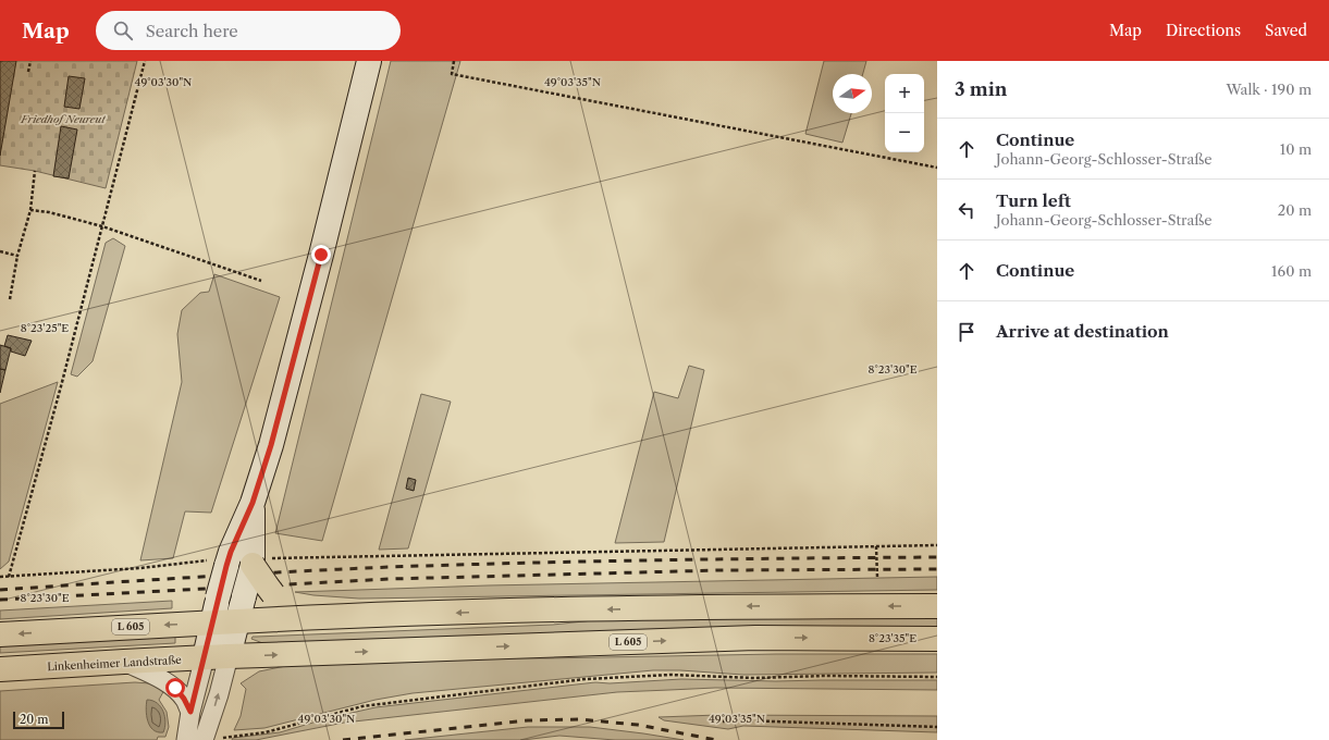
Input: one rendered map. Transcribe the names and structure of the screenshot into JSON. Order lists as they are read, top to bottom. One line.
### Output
{"streets":{"main road":["L 605","Linkenheimer Landstraße"]},"crossings":[["L 605","Linkenheimer Landstraße"]],"parks":["Friedhof Neureut"],"scale_bar":"20 m","north":"right","page":{"header":"Map","search":"Search here","nav":["Map","Directions","Saved"],"heading":["3 min","Walk · 190 m"],"map_buttons":["+","−"],"list":[["Continue","Johann-Georg-Schlosser-Straße","10 m"],["Turn left","Johann-Georg-Schlosser-Straße","20 m"],["Continue","160 m"],"Arrive at destination"],"scale":"20 m"},"coordinates":["49°03'30\"N","49°03'35\"N","8°23'25\"E","8°23'30\"E","8°23'35\"E"]}
